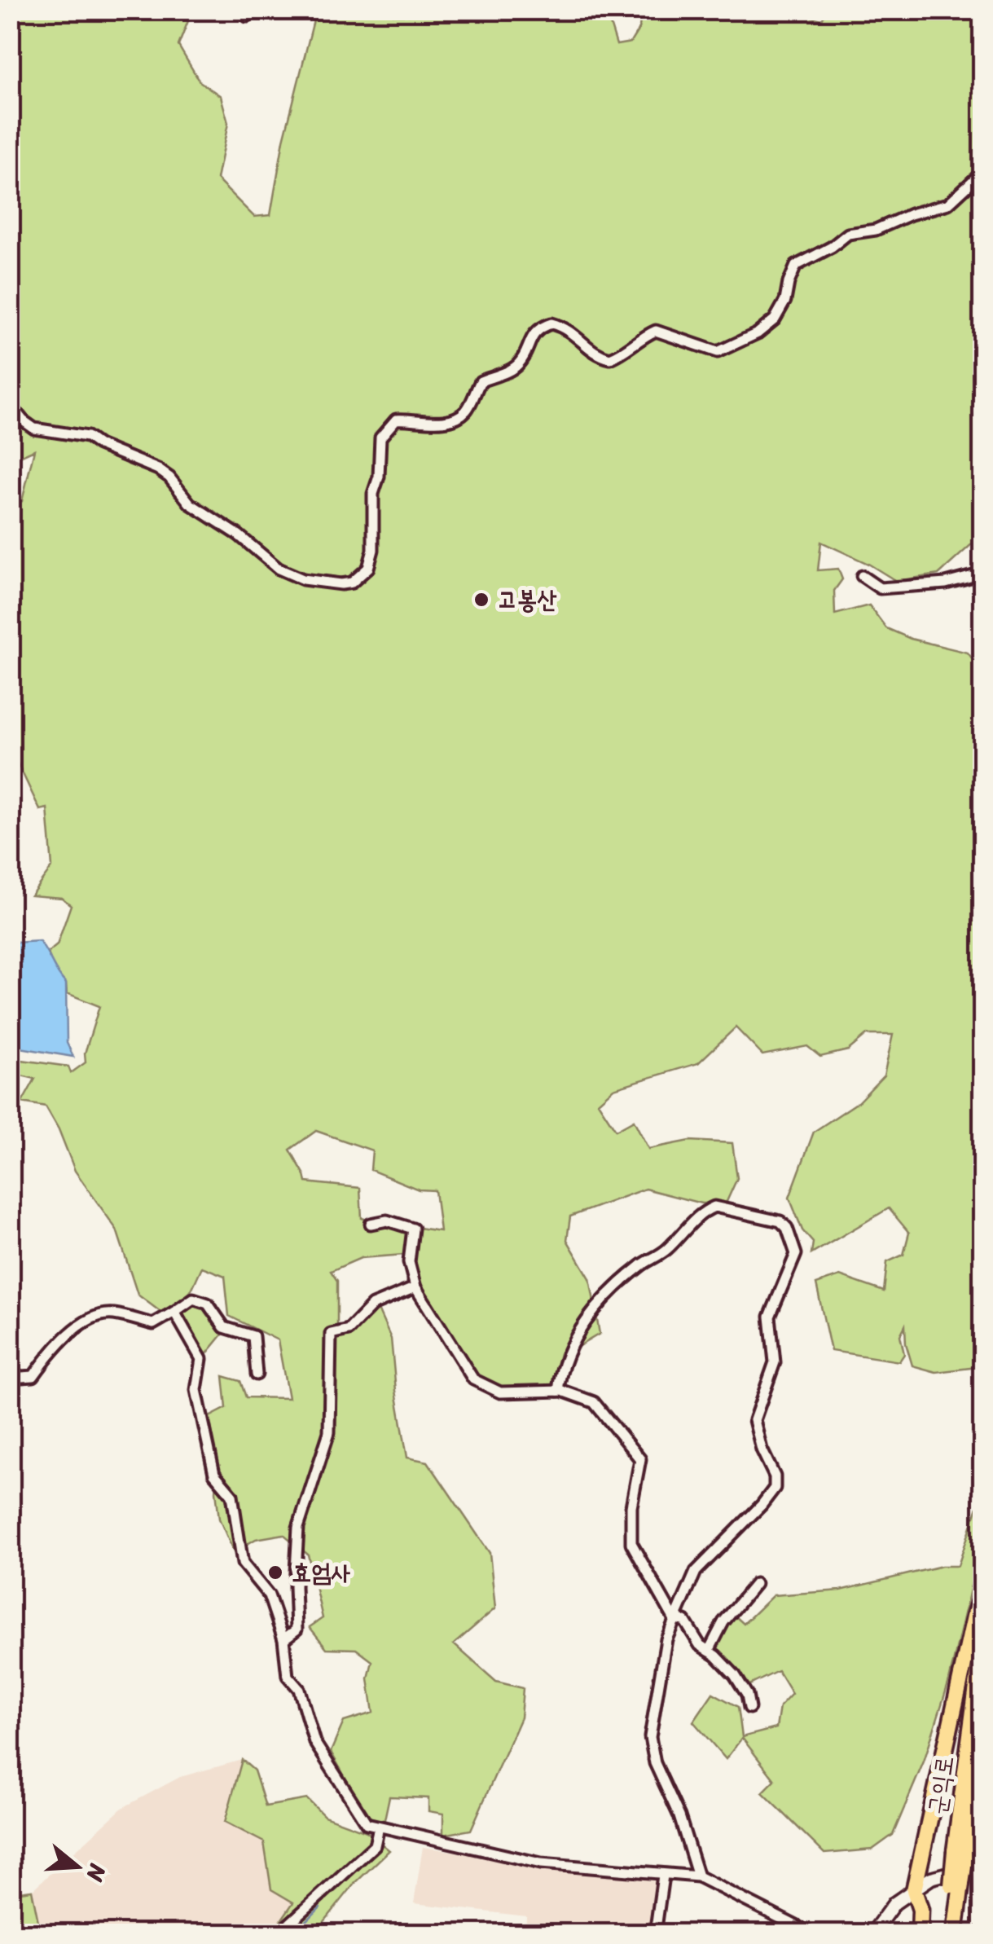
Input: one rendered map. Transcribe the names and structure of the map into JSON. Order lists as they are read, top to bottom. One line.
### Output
{"streets":{"highway":["군익로"]},"places":["고봉산","효엄사"],"north":"right"}
